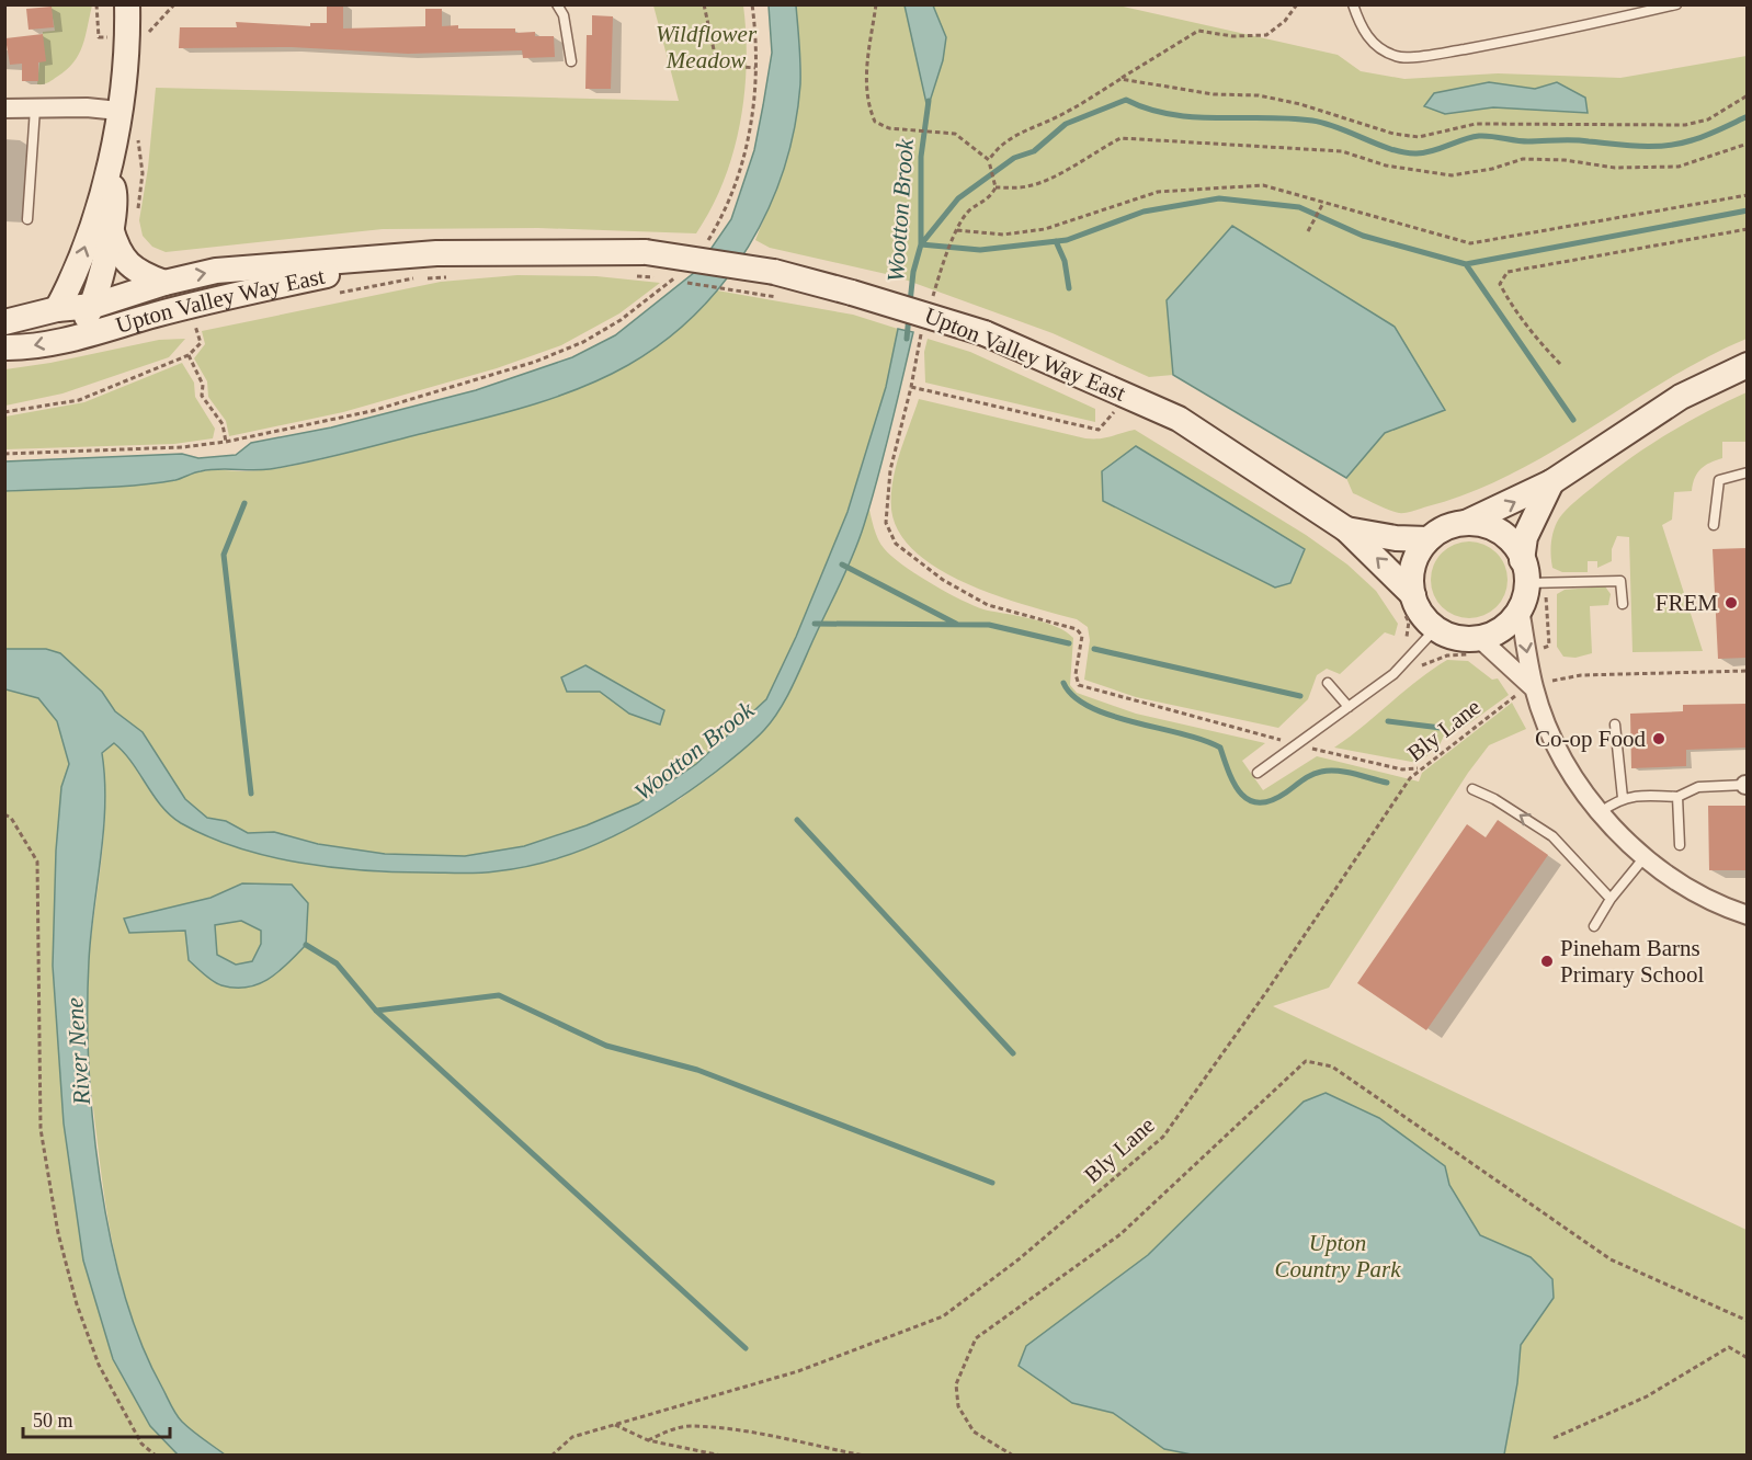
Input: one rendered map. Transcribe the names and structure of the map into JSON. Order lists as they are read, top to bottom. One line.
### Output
{"streets":{"street":["Upton Valley Way East"],"path":["Bly Lane"]},"water":["Wootton Brook","River Nene"],"parks":["Wildflower Meadow","Upton Country Park"],"places":["FREM","Co-op Food","Pineham Barns Primary School"],"scale_bar":"50 m"}
